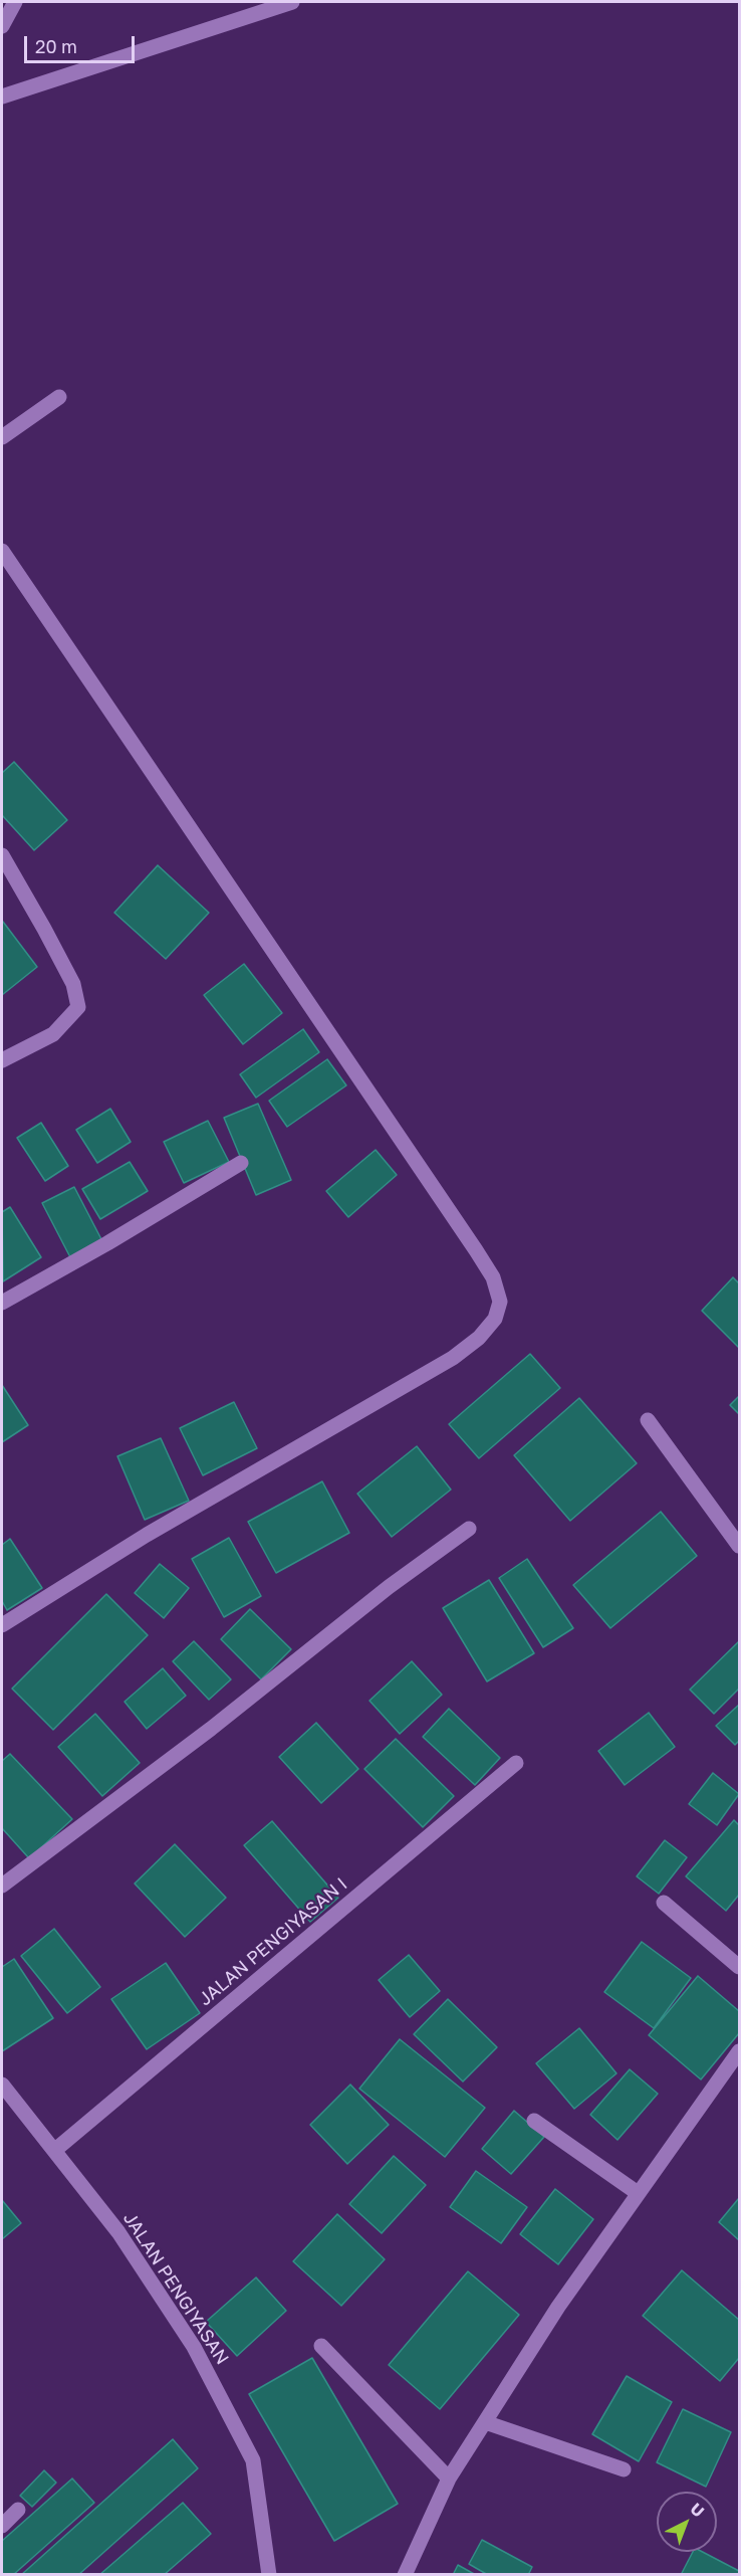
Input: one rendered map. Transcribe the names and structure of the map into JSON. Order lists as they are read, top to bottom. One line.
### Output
{"streets":{"street":["JALAN PENGIYASAN I","JALAN PENGIYASAN"]},"crossings":[["JALAN PENGIYASAN I","JALAN PENGIYASAN"]],"scale_bar":"20 m","north":"top right"}
